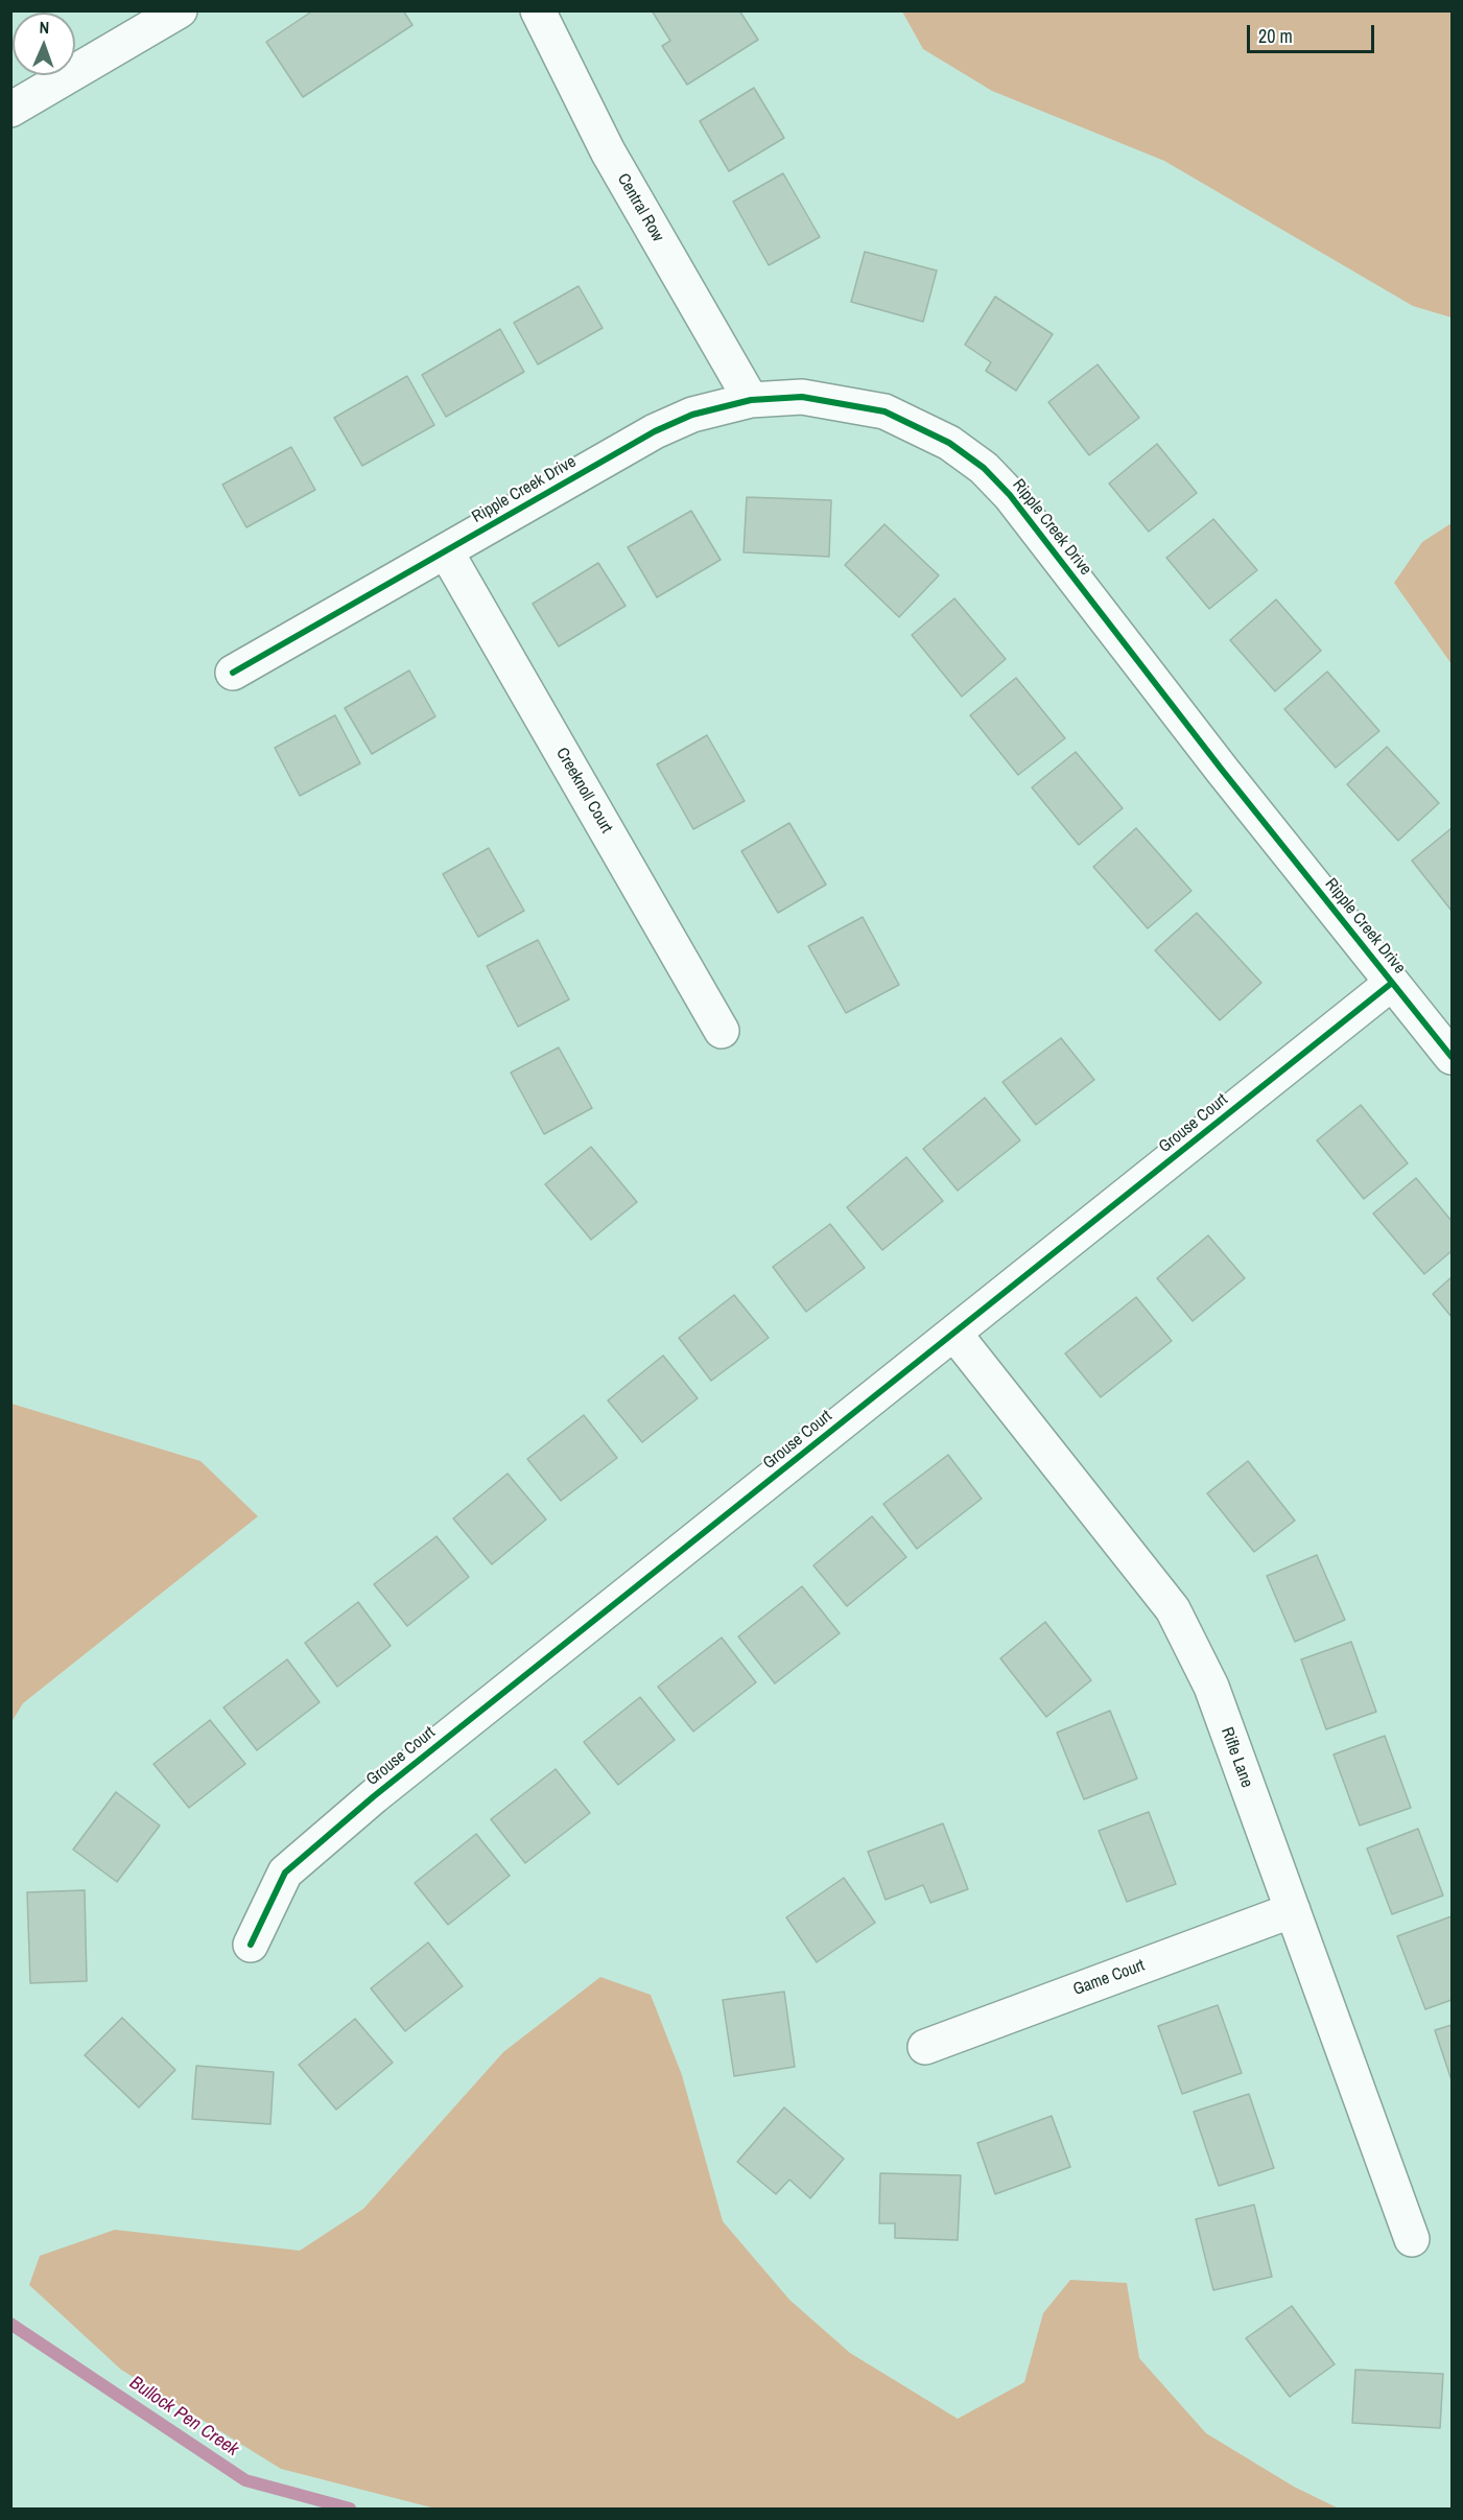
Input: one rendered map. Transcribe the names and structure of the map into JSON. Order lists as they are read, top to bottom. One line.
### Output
{"streets":{"street":["Central Row","Ripple Creek Drive","Creeknoll Court","Grouse Court","Rifle Lane","Game Court"]},"crossings":[["Central Row","Ripple Creek Drive"],["Ripple Creek Drive","Creeknoll Court"],["Ripple Creek Drive","Grouse Court"],["Grouse Court","Rifle Lane"],["Rifle Lane","Game Court"]],"water":["Bullock Pen Creek"],"scale_bar":"20 m","north":"top"}
